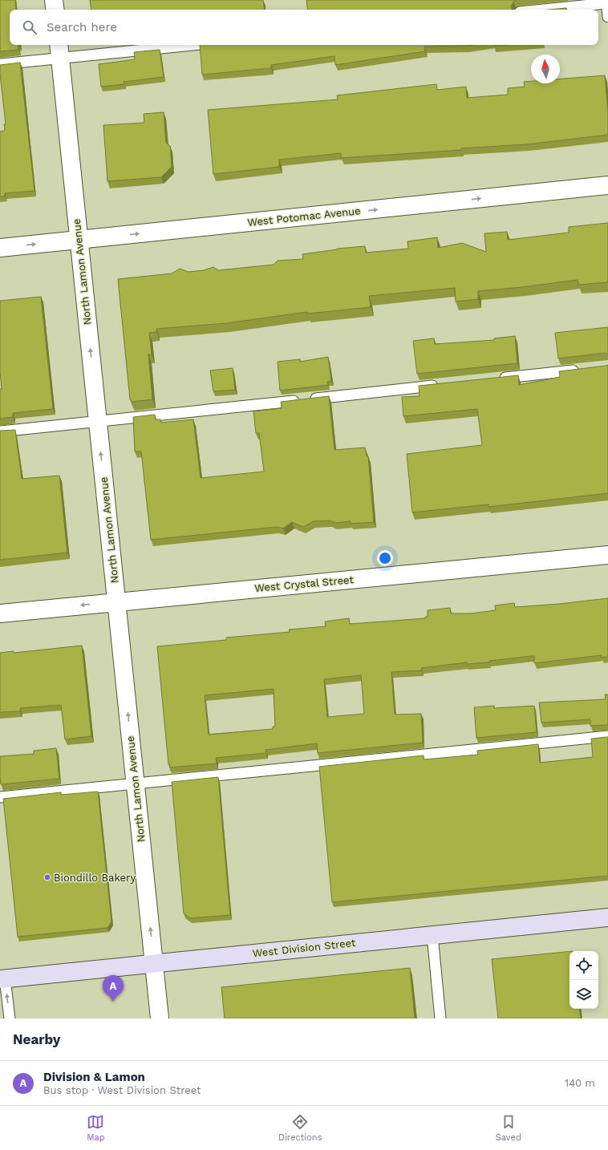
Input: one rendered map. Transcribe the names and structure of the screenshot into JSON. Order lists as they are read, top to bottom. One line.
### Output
{"streets":{"main road":["West Division Street"],"street":["West Potomac Avenue","North Lamon Avenue","West Crystal Street"]},"crossings":[["West Potomac Avenue","North Lamon Avenue"],["North Lamon Avenue","West Crystal Street"],["North Lamon Avenue","West Division Street"]],"one_way":["West Potomac Avenue","North Lamon Avenue"],"places":["Biondillo Bakery"],"north":"top","page":{"search":"Search here","pins":"A","heading":"Nearby","list":[{"mark":"A","name":"Division & Lamon","note":"Bus stop · West Division Street","value":"140 m"}],"nav":["Map","Directions","Saved"]}}
